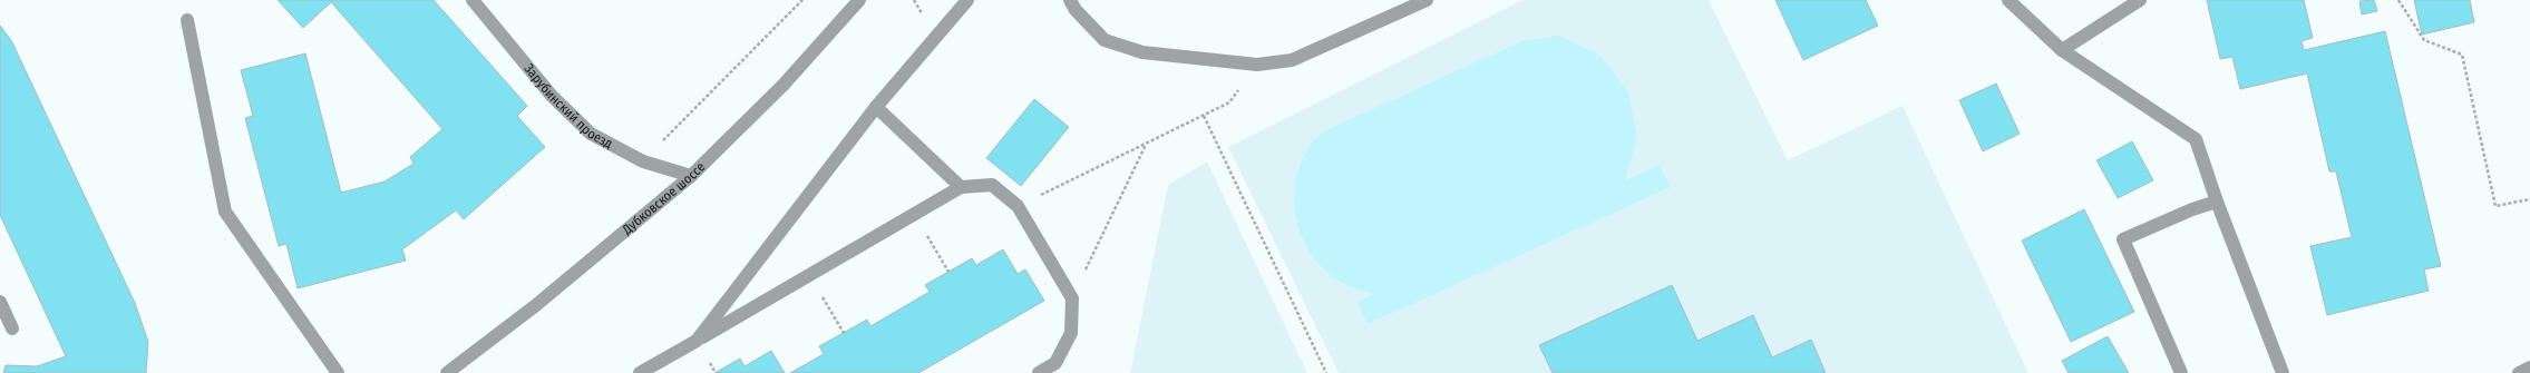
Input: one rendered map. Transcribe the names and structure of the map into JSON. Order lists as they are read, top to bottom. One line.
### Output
{"streets":{"street":["Зарубинский проезд","Дубковское шоссе"]},"crossings":[["Зарубинский проезд","Дубковское шоссе"]]}
